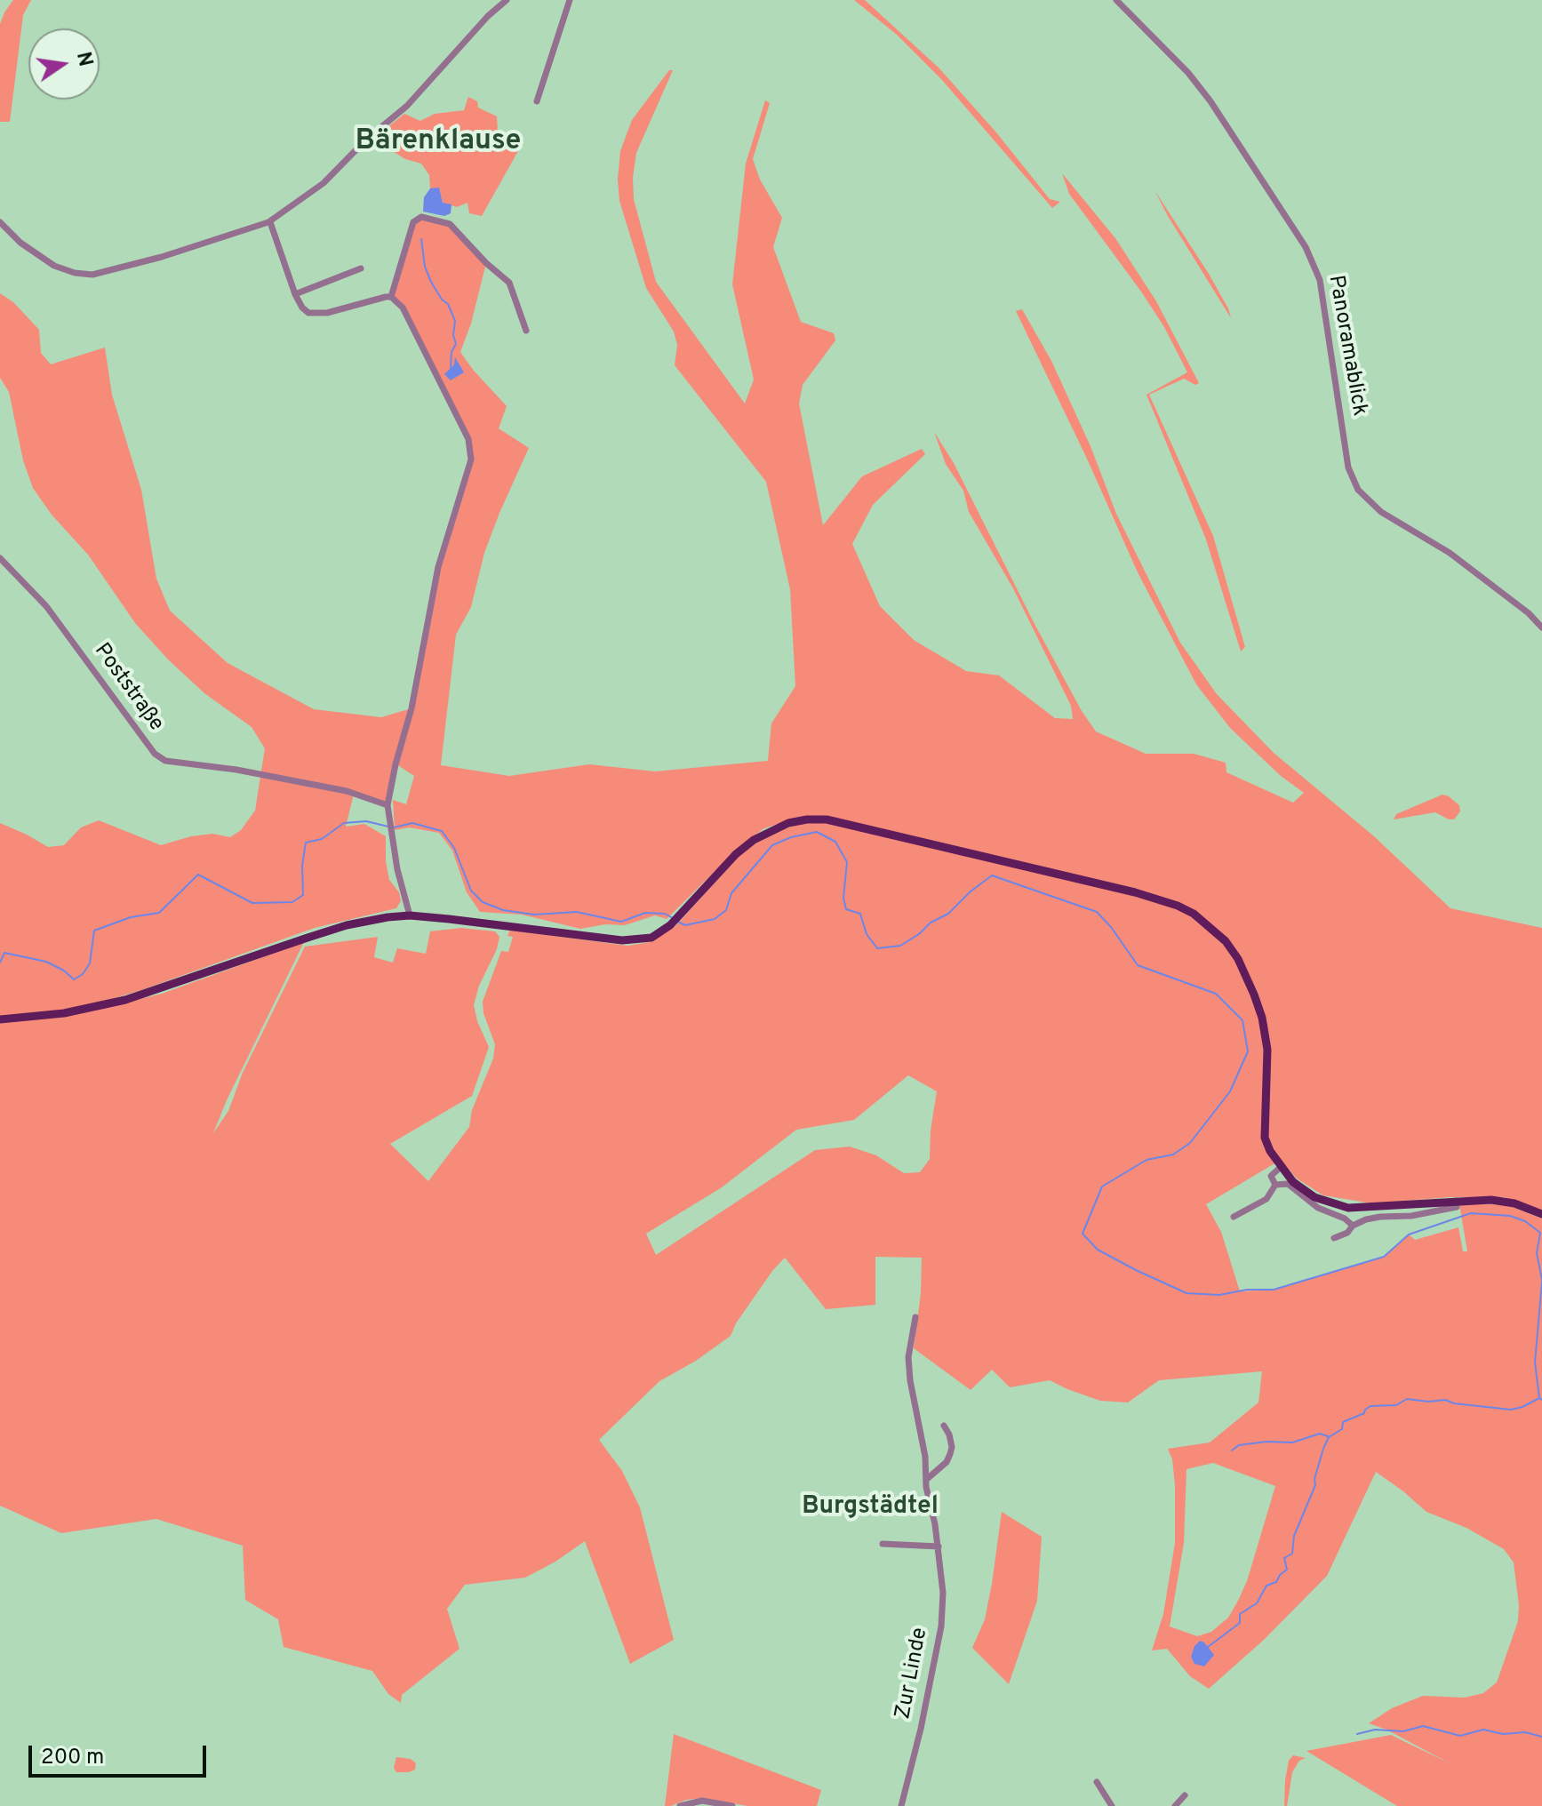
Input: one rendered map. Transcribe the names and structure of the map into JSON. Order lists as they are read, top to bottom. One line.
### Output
{"streets":{"street":["Panoramablick","Poststraße","Zur Linde"]},"districts":["Bärenklause","Burgstädtel"],"scale_bar":"200 m","north":"right"}
